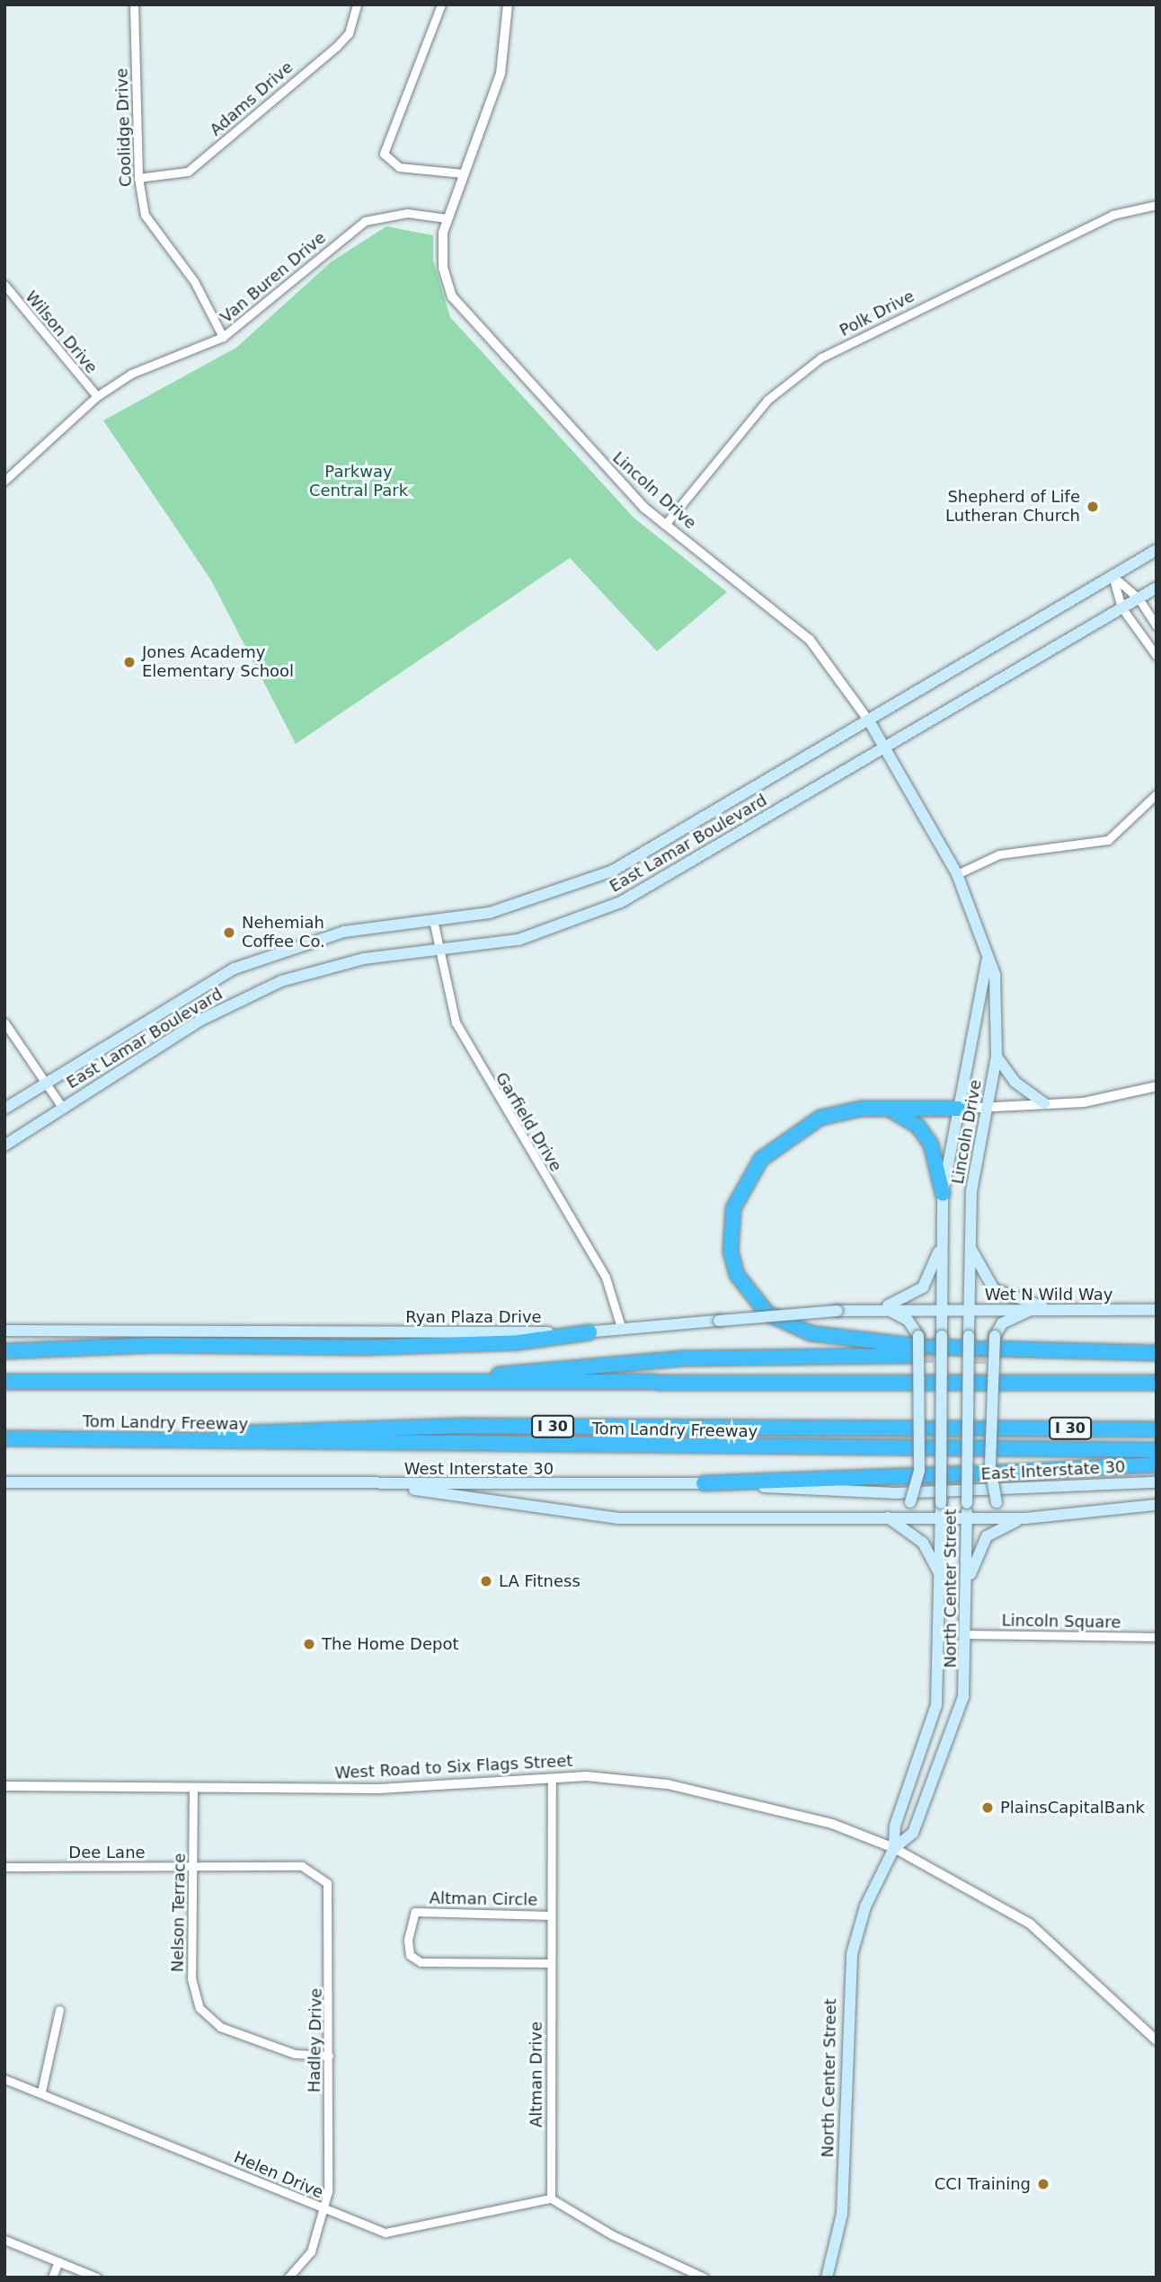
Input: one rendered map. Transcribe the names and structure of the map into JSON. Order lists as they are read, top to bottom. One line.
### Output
{"streets":{"highway":["Tom Landry Freeway","I 30"],"main road":["Lincoln Drive","East Lamar Boulevard","Wet N Wild Way","Ryan Plaza Drive","West Interstate 30","East Interstate 30","North Center Street"],"street":["Adams Drive","Coolidge Drive","Van Buren Drive","Polk Drive","Wilson Drive","Garfield Drive","Lincoln Square","West Road to Six Flags Street","Dee Lane","Altman Circle","Nelson Terrace","Hadley Drive","Altman Drive","Helen Drive"]},"crossings":[["Adams Drive","Coolidge Drive"],["Coolidge Drive","Van Buren Drive"],["Van Buren Drive","Wilson Drive"],["Van Buren Drive","Lincoln Drive"],["Polk Drive","Lincoln Drive"],["Lincoln Drive","East Lamar Boulevard"],["Lincoln Drive","Wet N Wild Way"],["Lincoln Drive","Ryan Plaza Drive"],["Lincoln Drive","North Center Street"],["East Lamar Boulevard","Garfield Drive"],["Garfield Drive","Ryan Plaza Drive"],["Wet N Wild Way","Ryan Plaza Drive"],["Wet N Wild Way","North Center Street"],["Ryan Plaza Drive","North Center Street"],["Tom Landry Freeway","I 30"],["West Interstate 30","East Interstate 30"],["North Center Street","Lincoln Square"],["North Center Street","West Road to Six Flags Street"],["West Road to Six Flags Street","Nelson Terrace"],["West Road to Six Flags Street","Altman Drive"],["Dee Lane","Nelson Terrace"],["Dee Lane","Hadley Drive"],["Altman Circle","Altman Drive"],["Nelson Terrace","Hadley Drive"],["Hadley Drive","Helen Drive"],["Altman Drive","Helen Drive"]],"parks":["Parkway Central Park"],"places":["Shepherd of Life Lutheran Church","Jones Academy Elementary School","Nehemiah Coffee Co.","LA Fitness","The Home Depot","PlainsCapitalBank","CCI Training"]}
